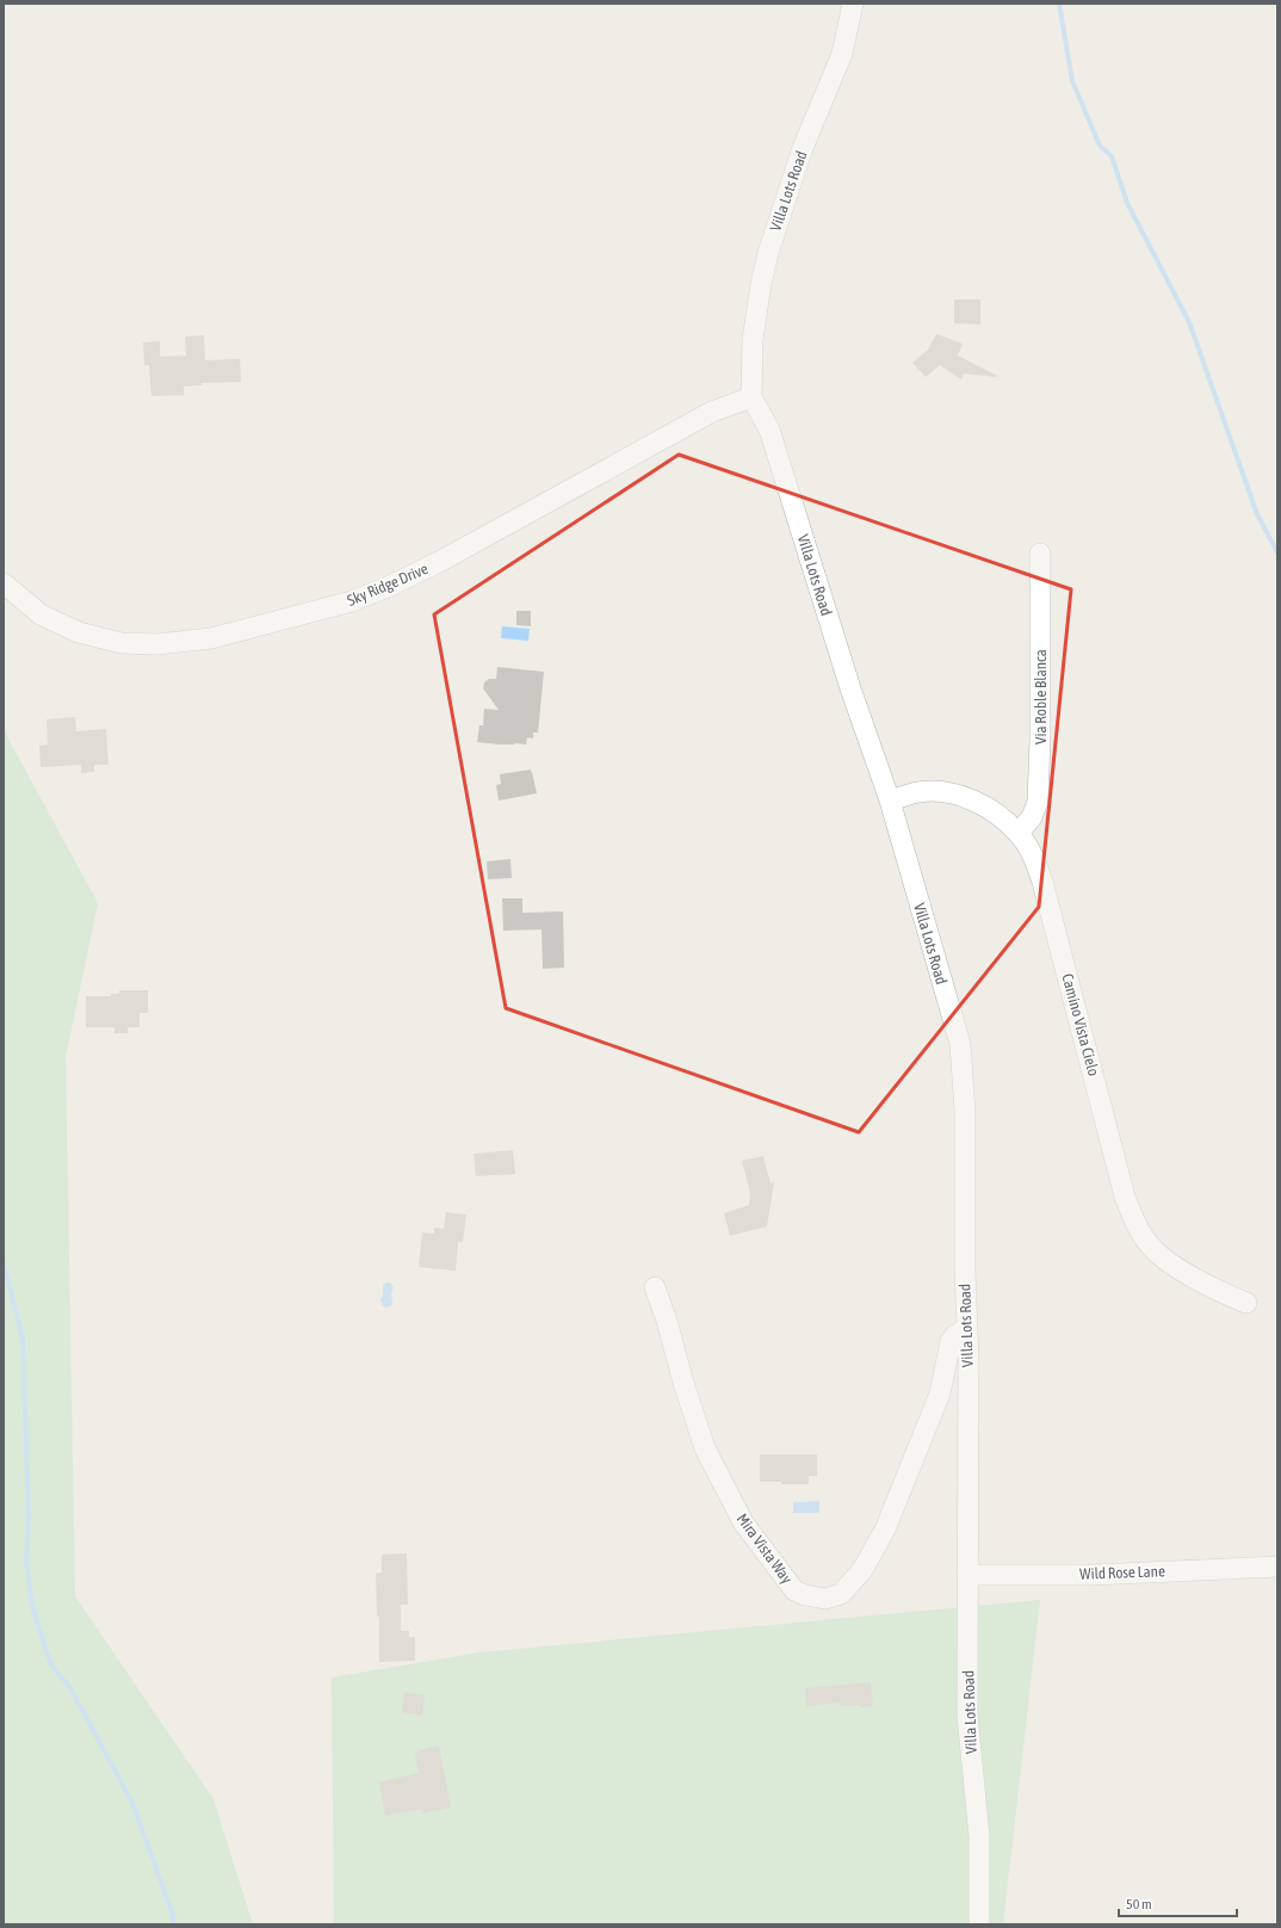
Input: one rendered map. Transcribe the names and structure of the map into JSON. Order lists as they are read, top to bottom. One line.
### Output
{"streets":{"street":["Villa Lots Road","Sky Ridge Drive","Via Roble Blanca","Camino Vista Cielo","Mira Vista Way","Wild Rose Lane"]},"crossings":[["Villa Lots Road","Sky Ridge Drive"],["Villa Lots Road","Camino Vista Cielo"],["Villa Lots Road","Mira Vista Way"],["Villa Lots Road","Wild Rose Lane"],["Via Roble Blanca","Camino Vista Cielo"]],"scale_bar":"50 m"}
